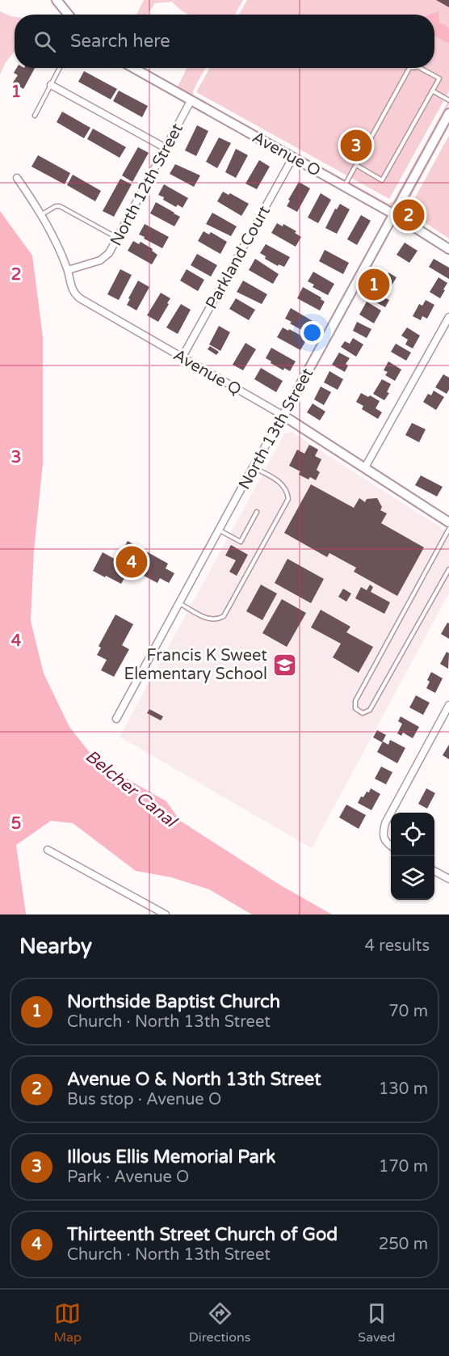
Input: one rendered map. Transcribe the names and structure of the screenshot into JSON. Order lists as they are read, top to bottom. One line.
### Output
{"streets":{"street":["Avenue O","North 12th Street","Parkland Court","Avenue Q","North 13th Street"]},"crossings":[["Avenue O","North 12th Street"],["Avenue O","Parkland Court"],["Avenue O","North 13th Street"],["North 12th Street","Avenue Q"],["Parkland Court","Avenue Q"],["Avenue Q","North 13th Street"]],"water":["Belcher Canal"],"places":{"school or university":["Francis K Sweet Elementary School"]},"page":{"search":"Search here","pins":["3","2","1","4"],"heading":["Nearby","4 results"],"list":[{"mark":"1","name":"Northside Baptist Church","note":"Church · North 13th Street","value":"70 m"},{"mark":"2","name":"Avenue O & North 13th Street","note":"Bus stop · Avenue O","value":"130 m"},{"mark":"3","name":"Illous Ellis Memorial Park","note":"Park · Avenue O","value":"170 m"},{"mark":"4","name":"Thirteenth Street Church of God","note":"Church · North 13th Street","value":"250 m"}],"nav":["Map","Directions","Saved"]},"grid":{"rows":["1","2","3","4","5"]}}
